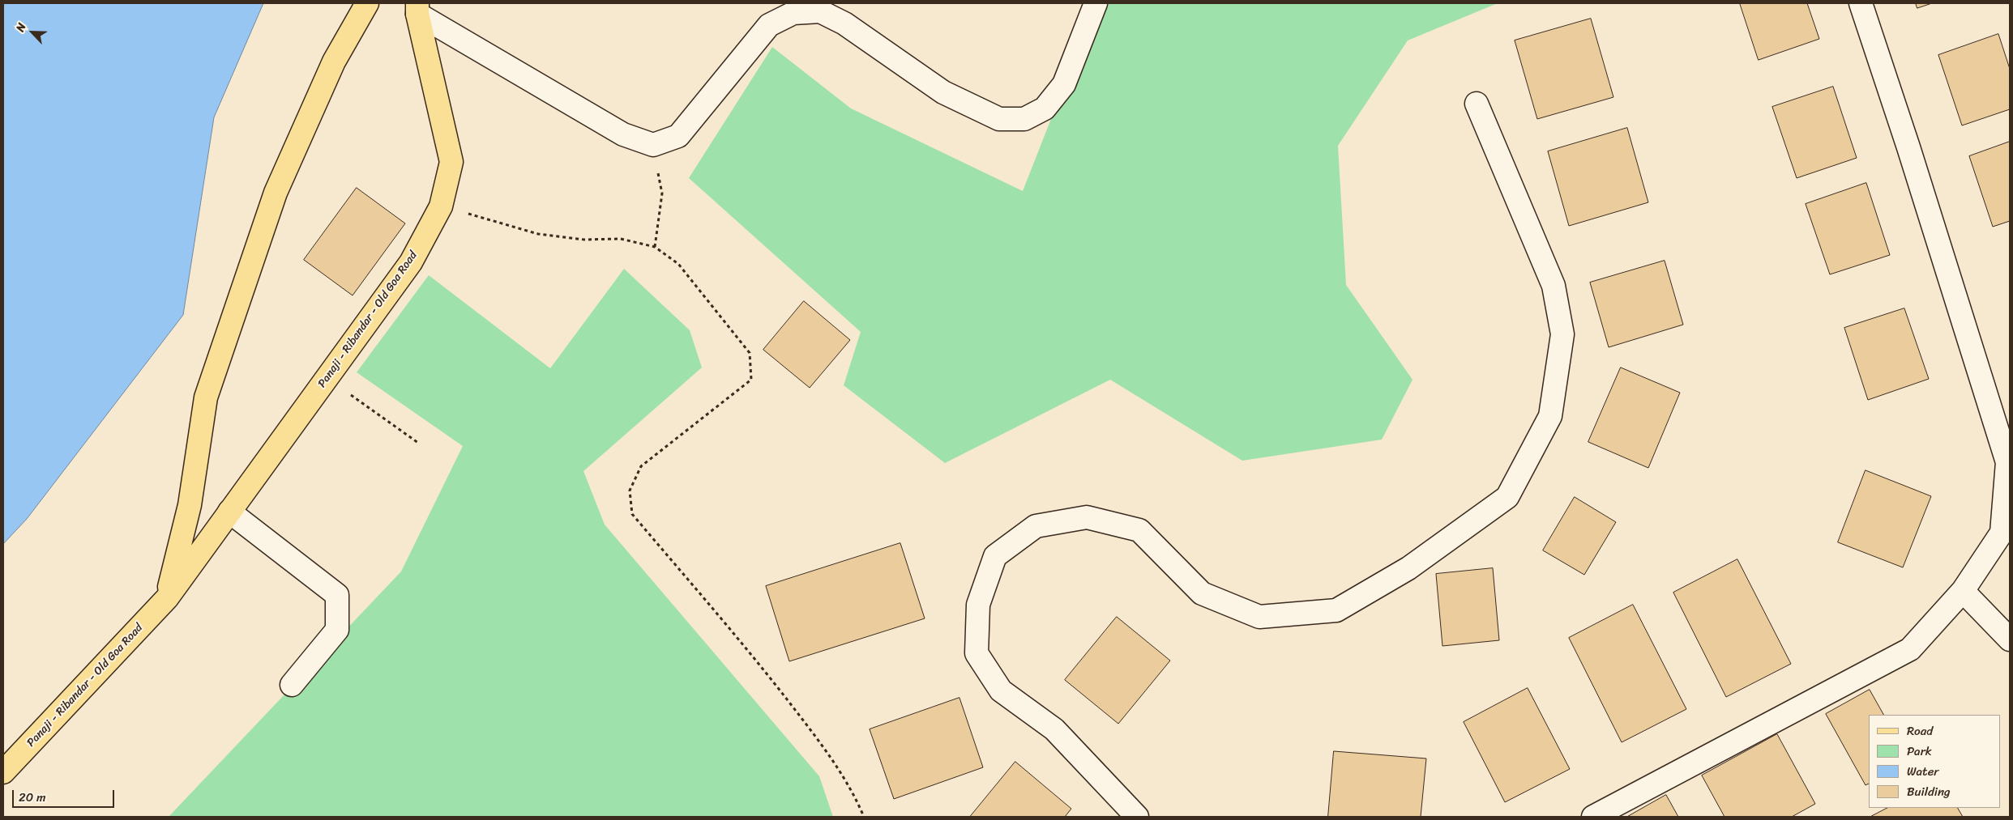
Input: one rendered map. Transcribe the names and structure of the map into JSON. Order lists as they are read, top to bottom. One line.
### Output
{"streets":{"main road":["Panaji - Ribandar - Old Goa Road"]},"legend":["Road","Park","Water","Building"],"scale_bar":"20 m","north":"top left"}
